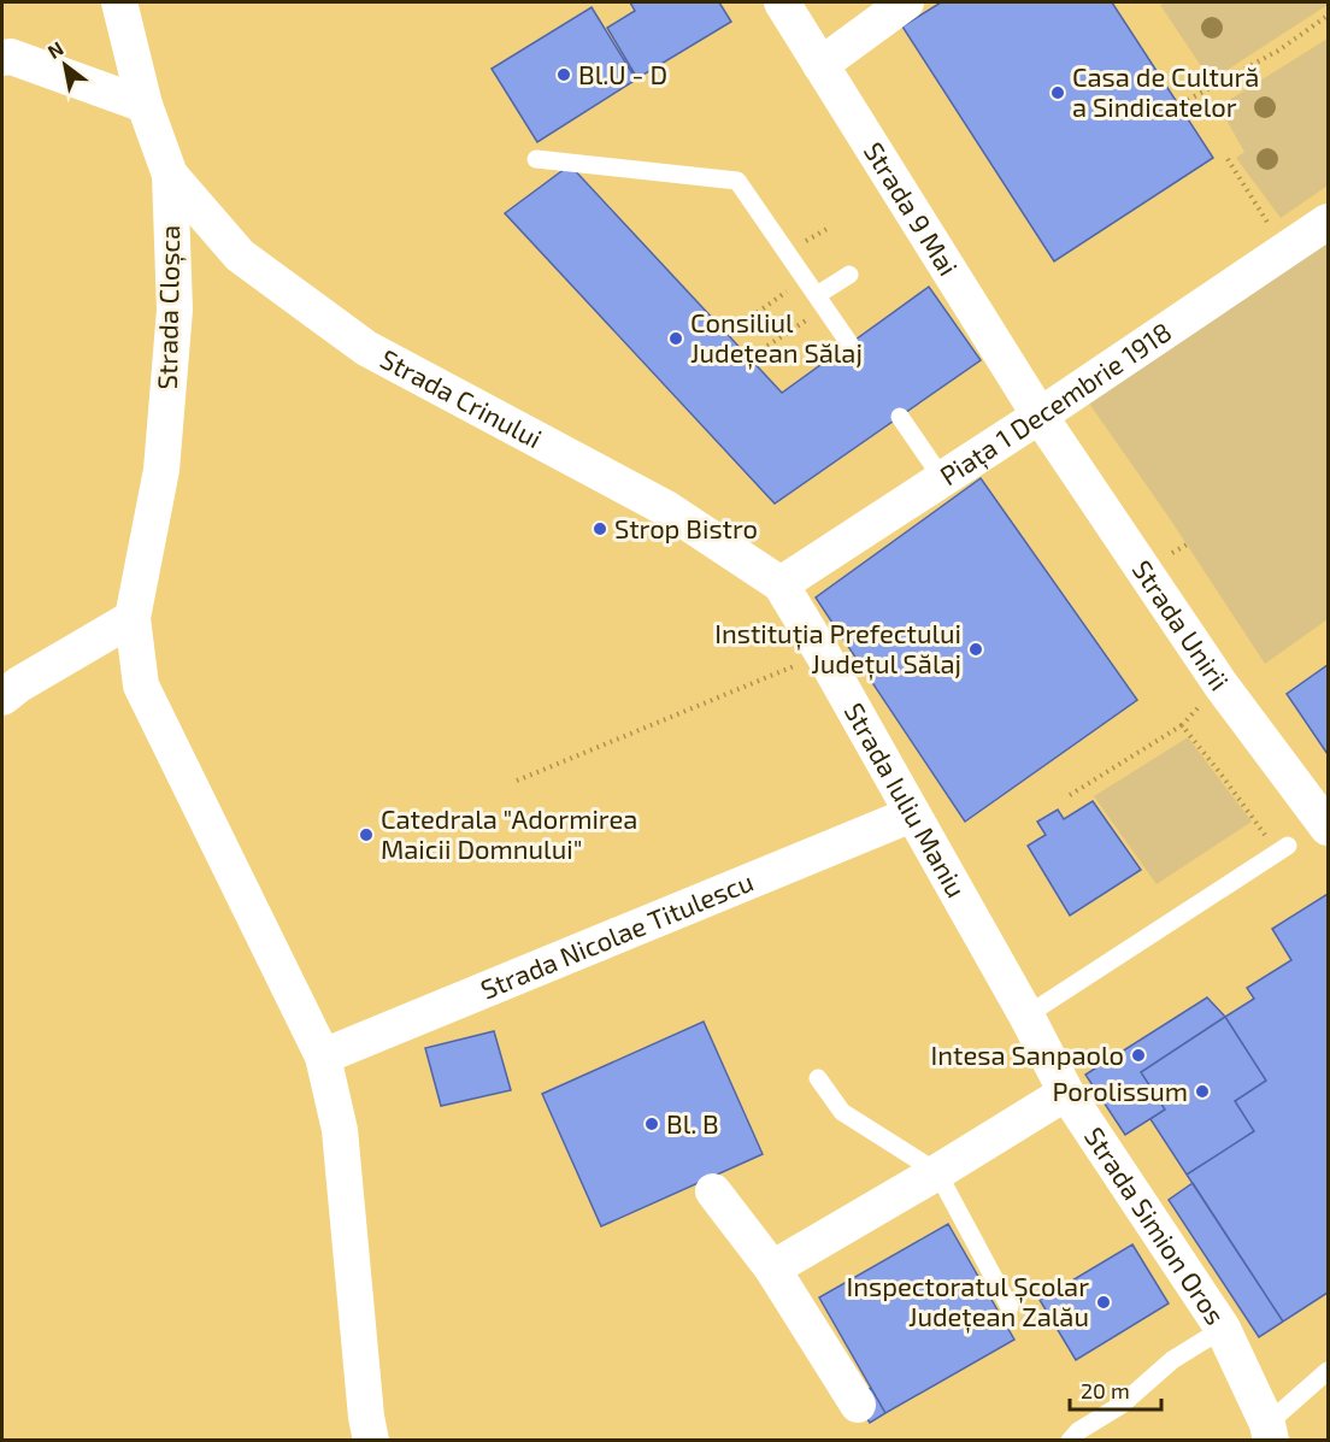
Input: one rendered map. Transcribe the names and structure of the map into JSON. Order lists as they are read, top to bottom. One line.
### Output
{"streets":{"street":["Strada 9 Mai","Strada Cloșca","Strada Crinului","Piața 1 Decembrie 1918","Strada Unirii","Strada Iuliu Maniu","Strada Nicolae Titulescu","Strada Simion Oros"]},"crossings":[["Strada 9 Mai","Piața 1 Decembrie 1918"],["Strada 9 Mai","Strada Unirii"],["Strada Cloșca","Strada Crinului"],["Strada Crinului","Piața 1 Decembrie 1918"],["Strada Crinului","Strada Iuliu Maniu"],["Piața 1 Decembrie 1918","Strada Unirii"],["Piața 1 Decembrie 1918","Strada Iuliu Maniu"],["Strada Iuliu Maniu","Strada Nicolae Titulescu"],["Strada Iuliu Maniu","Strada Simion Oros"]],"places":["Bl.U - D","Casa de Cultură a Sindicatelor","Consiliul Județean Sălaj","Strop Bistro","Instituția Prefectului Județul Sălaj","Catedrala \"Adormirea Maicii Domnului\"","Intesa Sanpaolo","Porolissum","Bl. B","Inspectoratul Școlar Județean Zalău"],"scale_bar":"20 m","north":"top left"}
